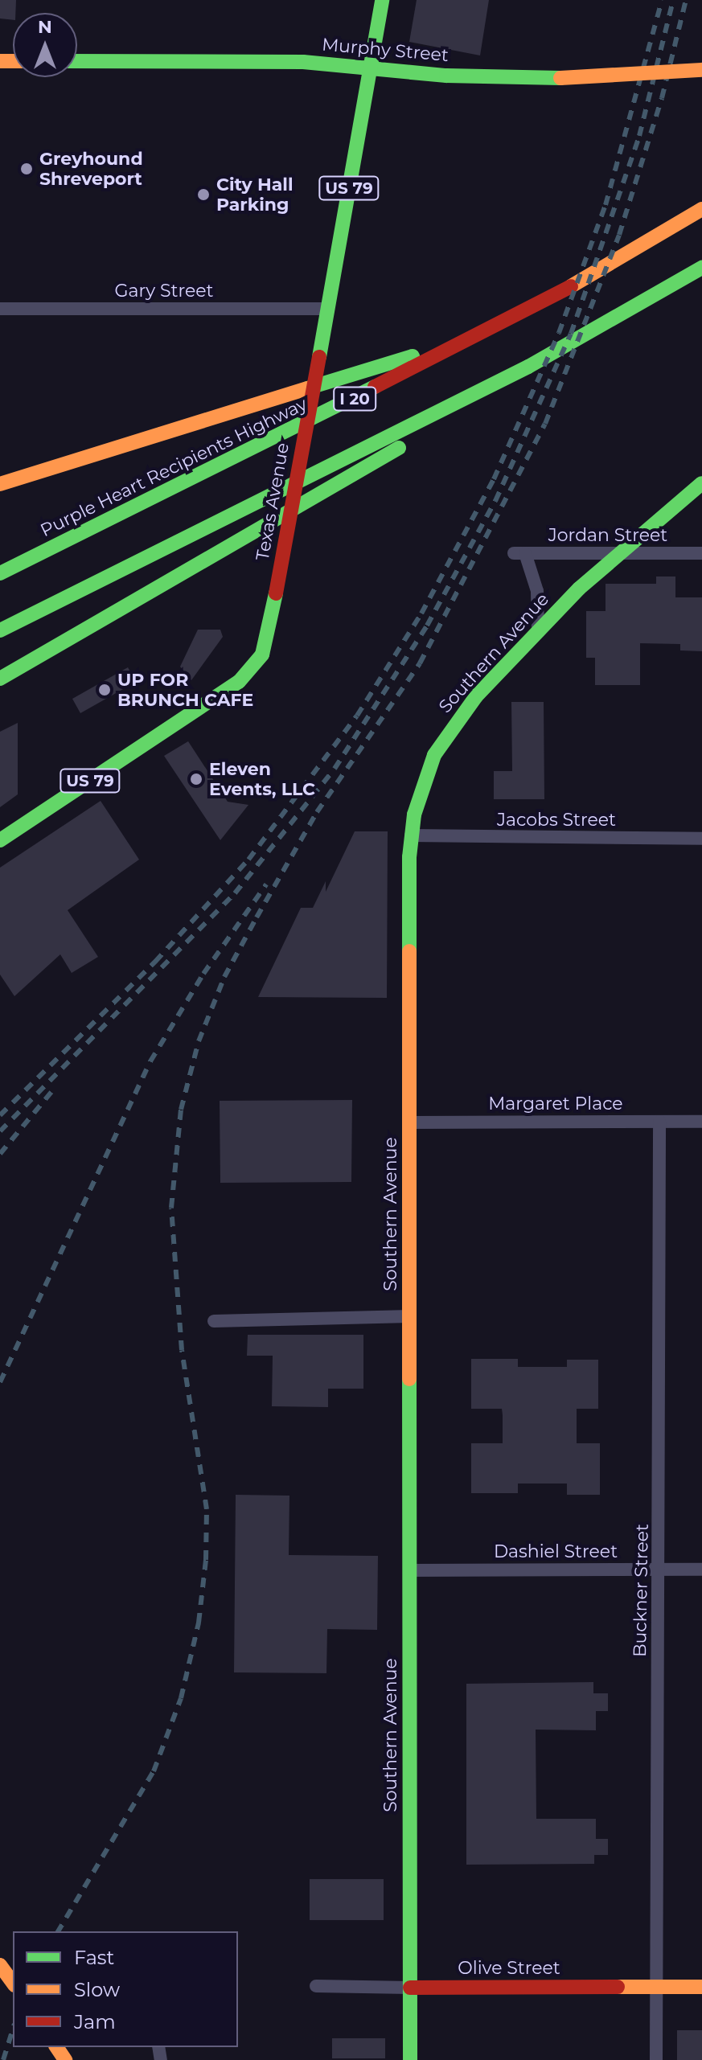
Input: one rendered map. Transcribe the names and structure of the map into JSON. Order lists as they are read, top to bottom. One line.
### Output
{"streets":{"main road":["Murphy Street","US 79","I 20","Purple Heart Recipients Highway","Texas Avenue","Southern Avenue","Olive Street"],"street":["Gary Street","Jordan Street","Jacobs Street","Margaret Place","Dashiel Street","Buckner Street"]},"crossings":[["Murphy Street","Texas Avenue"],["Gary Street","Texas Avenue"],["Jordan Street","Southern Avenue"],["Southern Avenue","Jacobs Street"],["Southern Avenue","Margaret Place"],["Southern Avenue","Dashiel Street"],["Southern Avenue","Olive Street"],["Margaret Place","Buckner Street"],["Dashiel Street","Buckner Street"],["Buckner Street","Olive Street"]],"places":["Greyhound Shreveport","City Hall Parking","UP FOR BRUNCH CAFE","Eleven Events, LLC"],"legend":["Fast","Slow","Jam"],"north":"top"}
